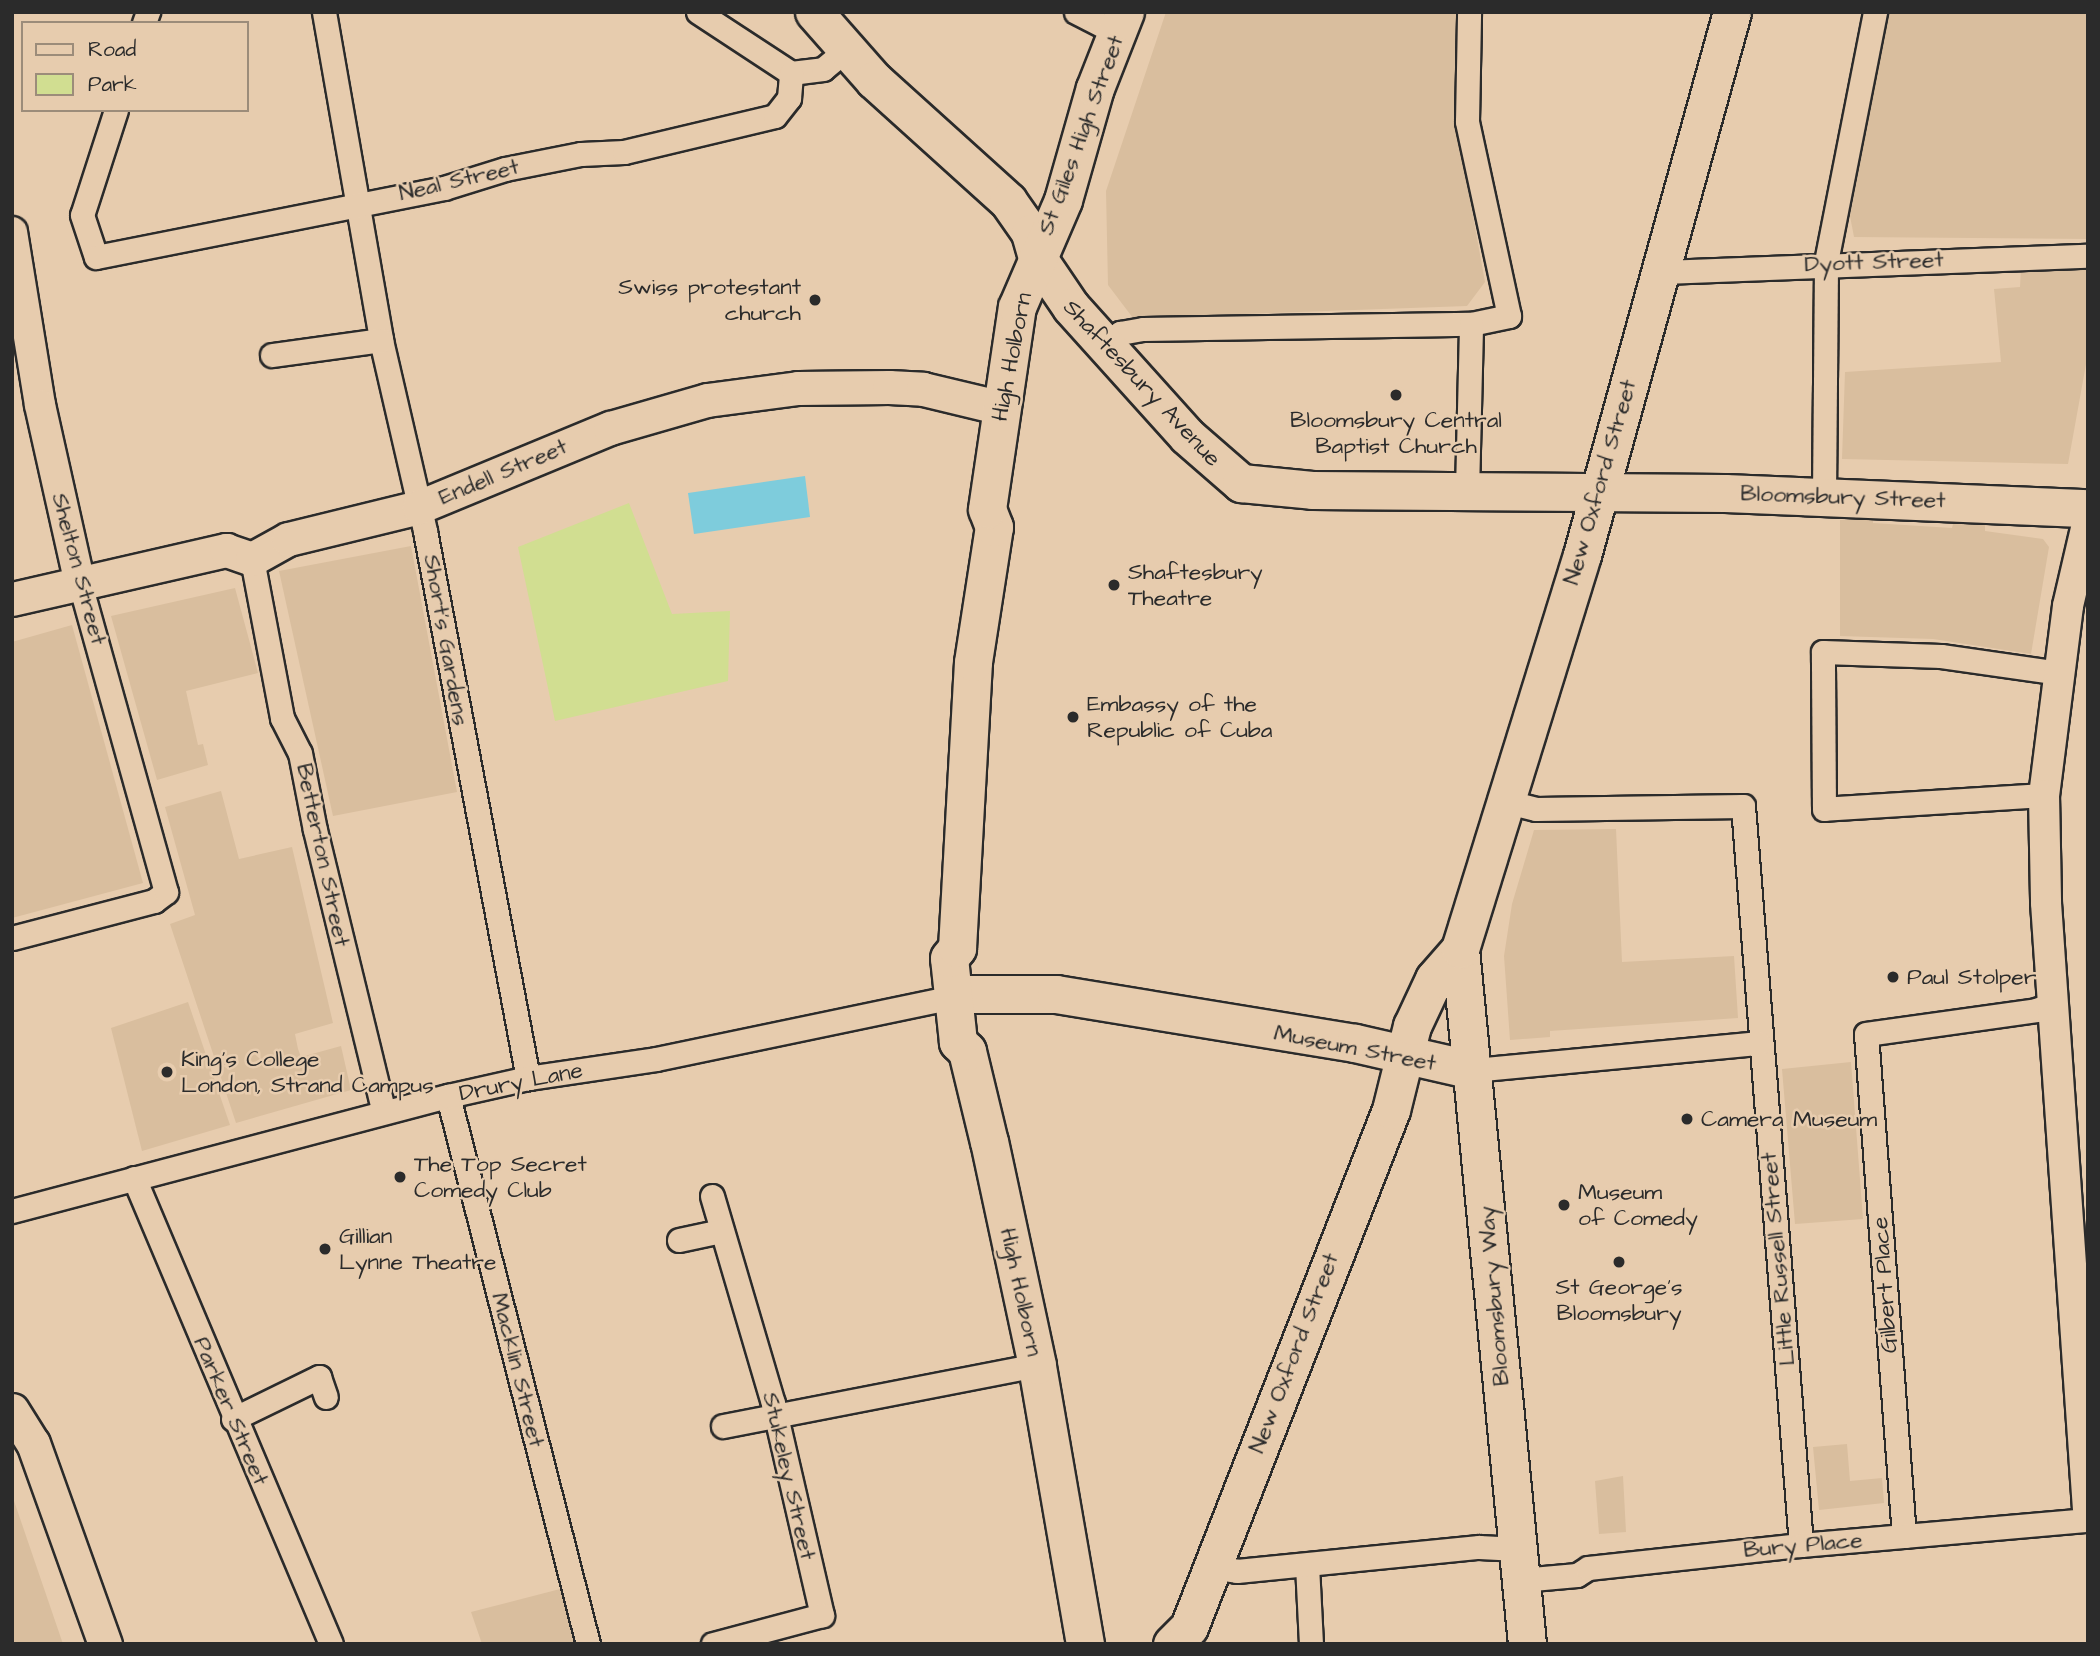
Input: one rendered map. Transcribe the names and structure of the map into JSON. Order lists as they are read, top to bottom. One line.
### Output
{"streets":{"main road":["St Giles High Street","High Holborn","Shaftesbury Avenue","Endell Street","New Oxford Street","Bloomsbury Street","Museum Street","Bloomsbury Way"],"street":["Neal Street","Dyott Street","Shelton Street","Short's Gardens","Betterton Street","Drury Lane","Little Russell Street","Gilbert Place","Macklin Street","Parker Street","Stukeley Street","Bury Place"]},"crossings":[["St Giles High Street","High Holborn"],["St Giles High Street","Shaftesbury Avenue"],["Neal Street","Short's Gardens"],["Dyott Street","New Oxford Street"],["High Holborn","Shaftesbury Avenue"],["High Holborn","Endell Street"],["High Holborn","Museum Street"],["High Holborn","Drury Lane"],["Shaftesbury Avenue","New Oxford Street"],["Shaftesbury Avenue","Bloomsbury Street"],["Endell Street","Short's Gardens"],["Endell Street","Betterton Street"],["New Oxford Street","Bloomsbury Street"],["New Oxford Street","Museum Street"],["New Oxford Street","Little Russell Street"],["New Oxford Street","Bloomsbury Way"],["New Oxford Street","Bury Place"],["Short's Gardens","Drury Lane"],["Betterton Street","Drury Lane"],["Museum Street","Drury Lane"],["Museum Street","Little Russell Street"],["Museum Street","Bloomsbury Way"],["Drury Lane","Macklin Street"],["Drury Lane","Parker Street"],["Little Russell Street","Bury Place"],["Gilbert Place","Bury Place"],["Bloomsbury Way","Bury Place"]],"places":["Swiss protestant church","Bloomsbury Central Baptist Church","Shaftesbury Theatre","Embassy of the Republic of Cuba","Paul Stolper","King's College London, Strand Campus","Camera Museum","The Top Secret Comedy Club","Museum of Comedy","Gillian Lynne Theatre","St George's Bloomsbury"],"legend":["Road","Park"]}
